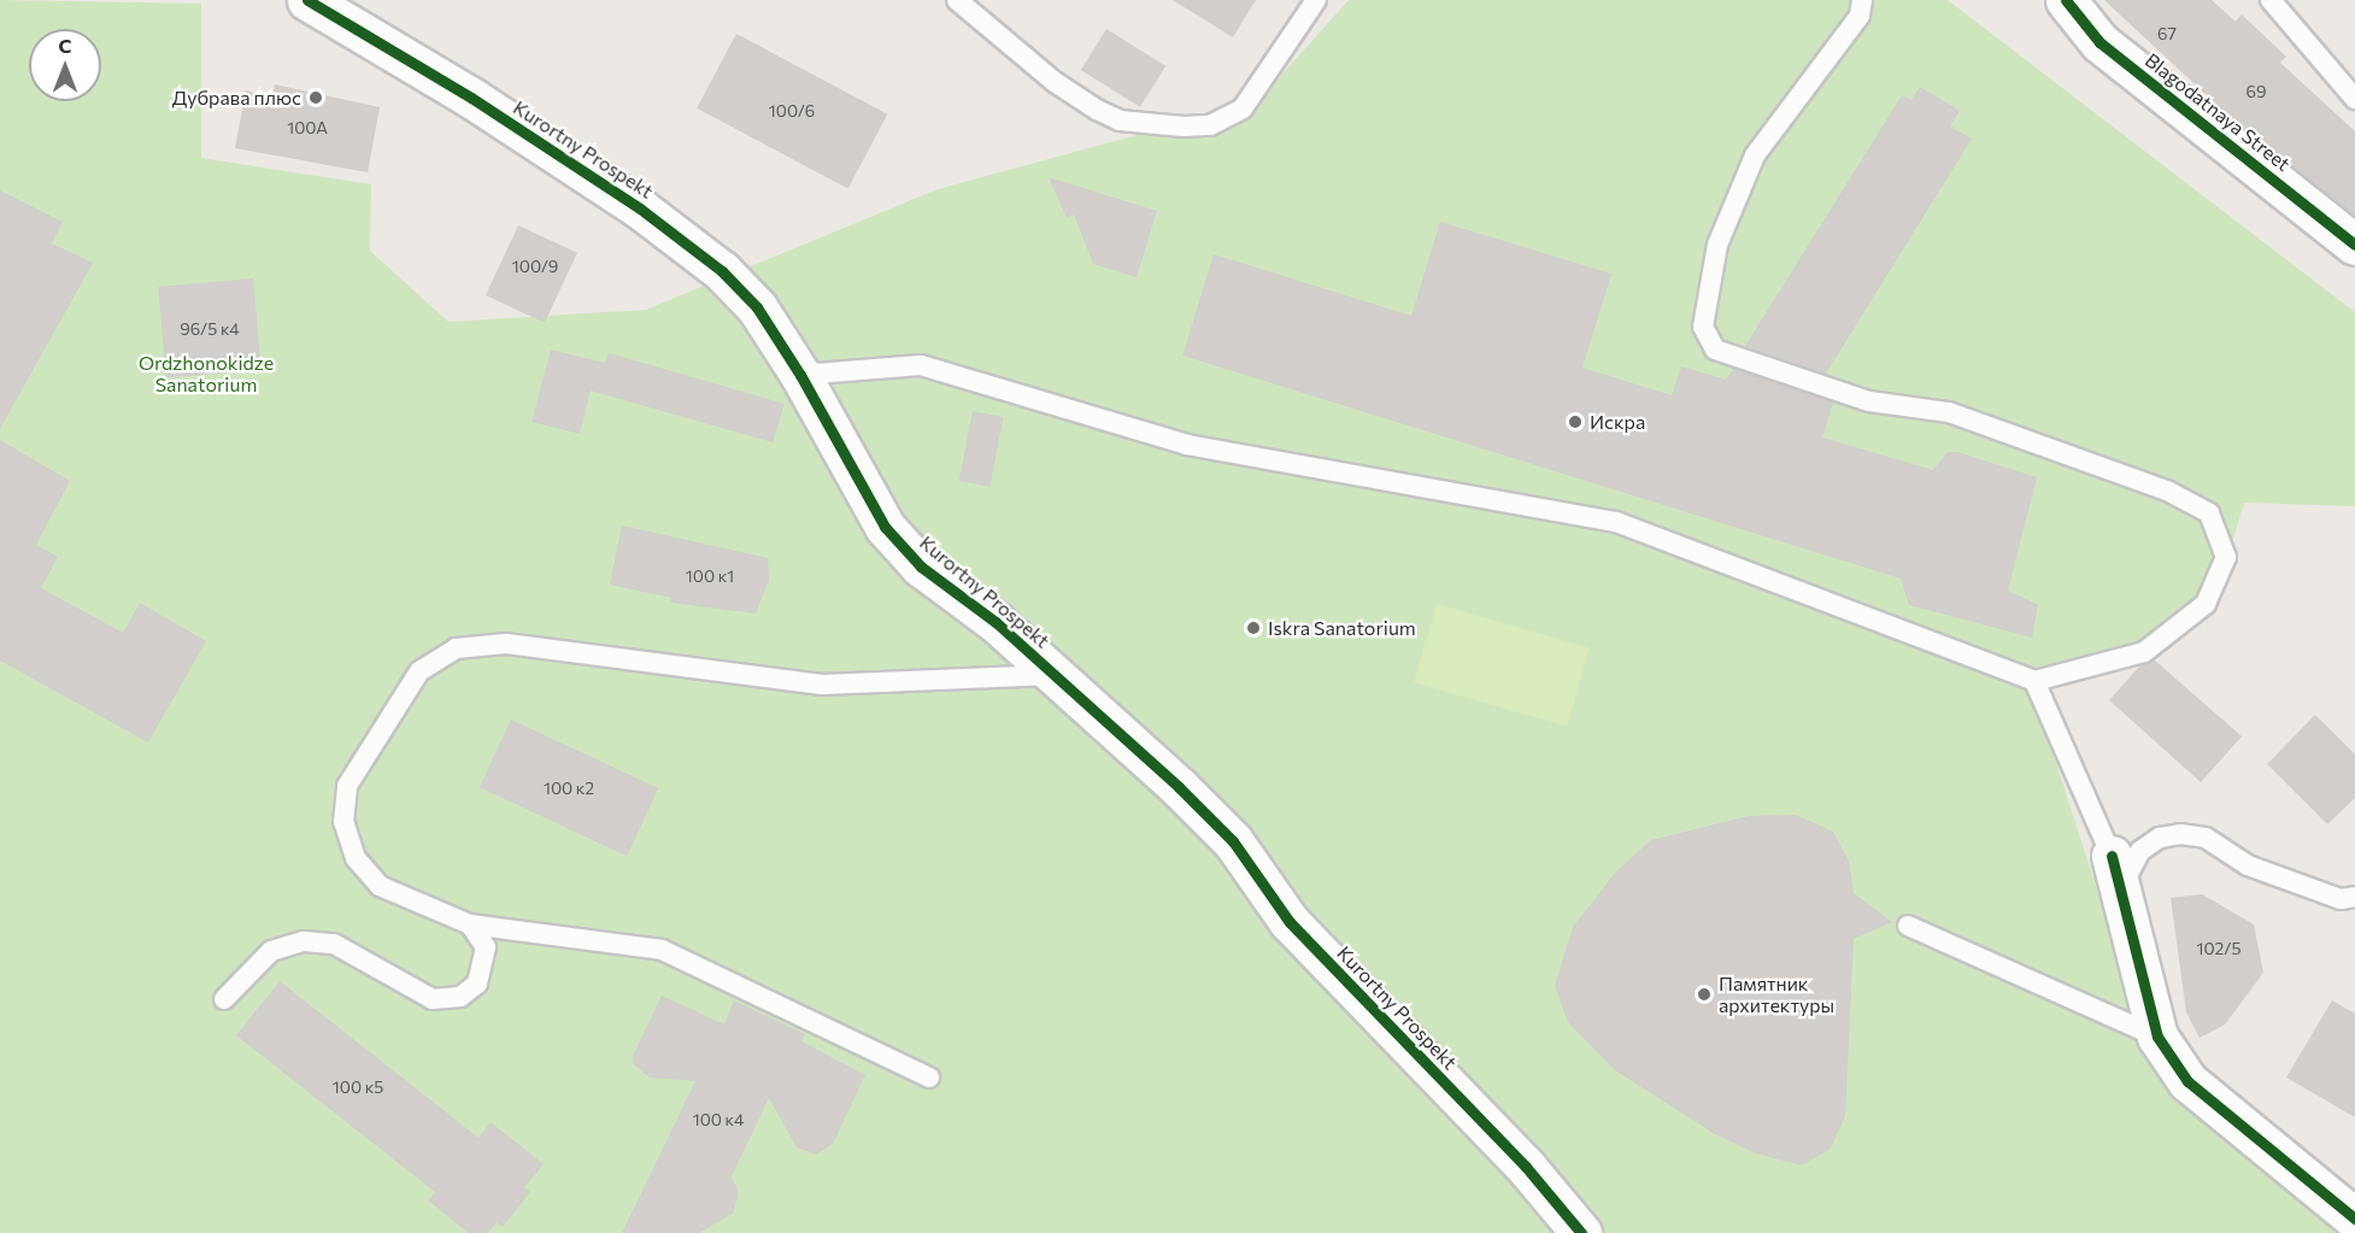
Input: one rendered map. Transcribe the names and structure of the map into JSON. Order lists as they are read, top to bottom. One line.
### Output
{"streets":{"street":["Blagodatnaya Street","Kurortny Prospekt"]},"parks":["Ordzhonokidze Sanatorium"],"places":["Дубрава плюс","Искра","Iskra Sanatorium","Памятник архитектуры"],"house_numbers":["67","69","100/6","100А","100/9","96/5 к4","100 к1","100 к2","102/5","100 к5","100 к4"],"north":"top"}
